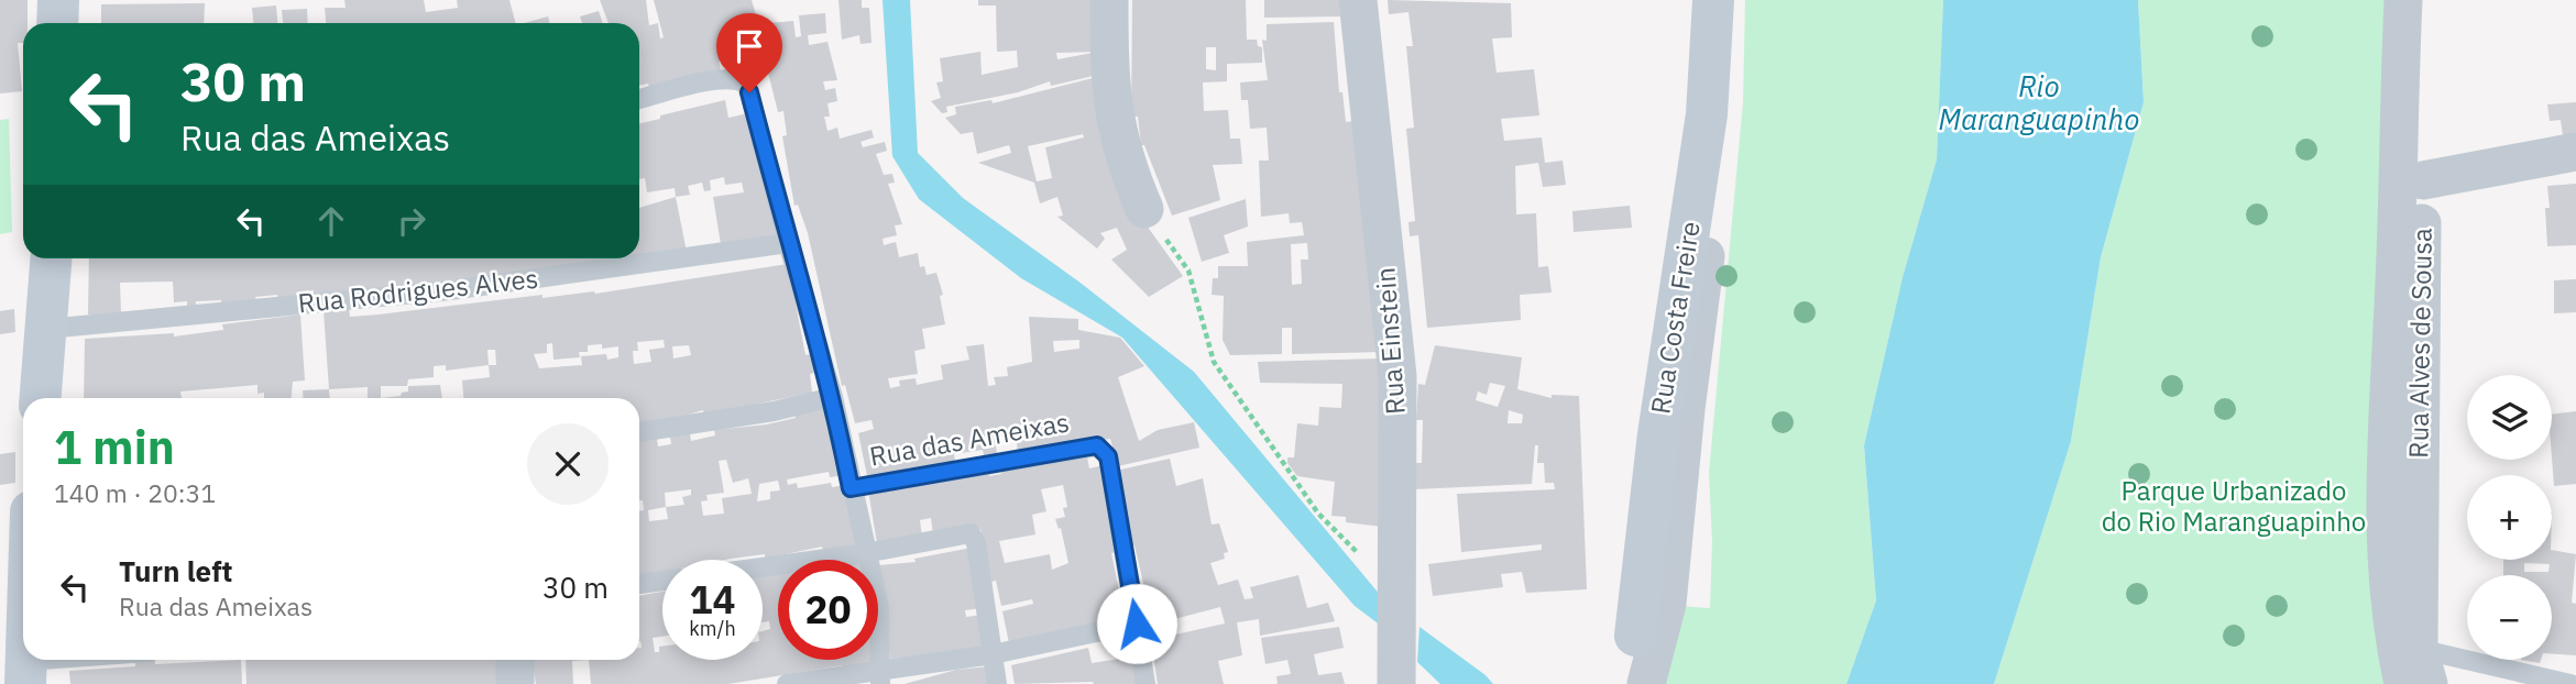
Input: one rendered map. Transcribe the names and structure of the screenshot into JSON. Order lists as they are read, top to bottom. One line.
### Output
{"streets":{"main road":["Rua Costa Freire"],"street":["Rua Einstein","Rua Alves de Sousa"],"lane":["Rua Rodrigues Alves","Rua das Ameixas"]},"water":["Rio Maranguapinho"],"parks":["Parque Urbanizado do Rio Maranguapinho"],"page":{"turn":["30 m","Rua das Ameixas"],"map_buttons":["+","−"],"heading":["1 min","140 m · 20:31"],"list":[{"name":"Turn left","note":"Rua das Ameixas","value":"30 m"}],"speed":"14 km/h","limit":"20"}}
